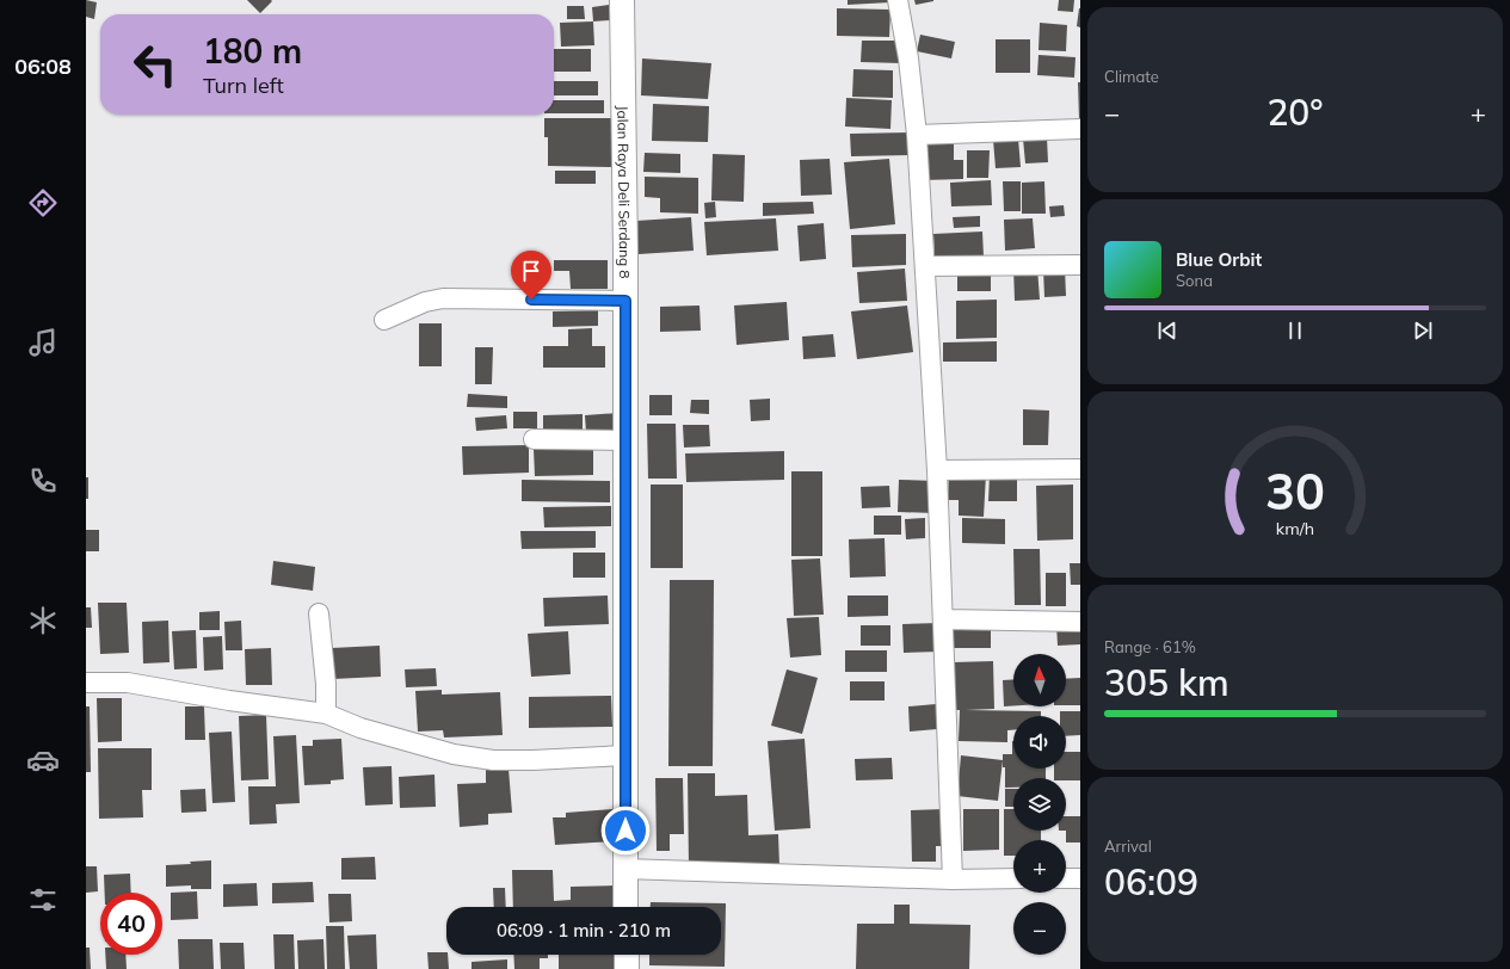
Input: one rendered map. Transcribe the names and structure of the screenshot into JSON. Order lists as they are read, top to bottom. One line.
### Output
{"streets":{"street":["Jalan Raya Deli Serdang 8"]},"north":"top","page":{"tabs":"06:08","tile":["Climate",["Range · 61%","305 km"],["Arrival","06:09"]],"turn":["180 m","Turn left"],"heat":["−","20°","+"],"song":["Blue Orbit","Sona"],"map_buttons":["+","−"],"limit":"40","trip":"06:09 · 1 min · 210 m","gauge":["30","km/h"]}}
